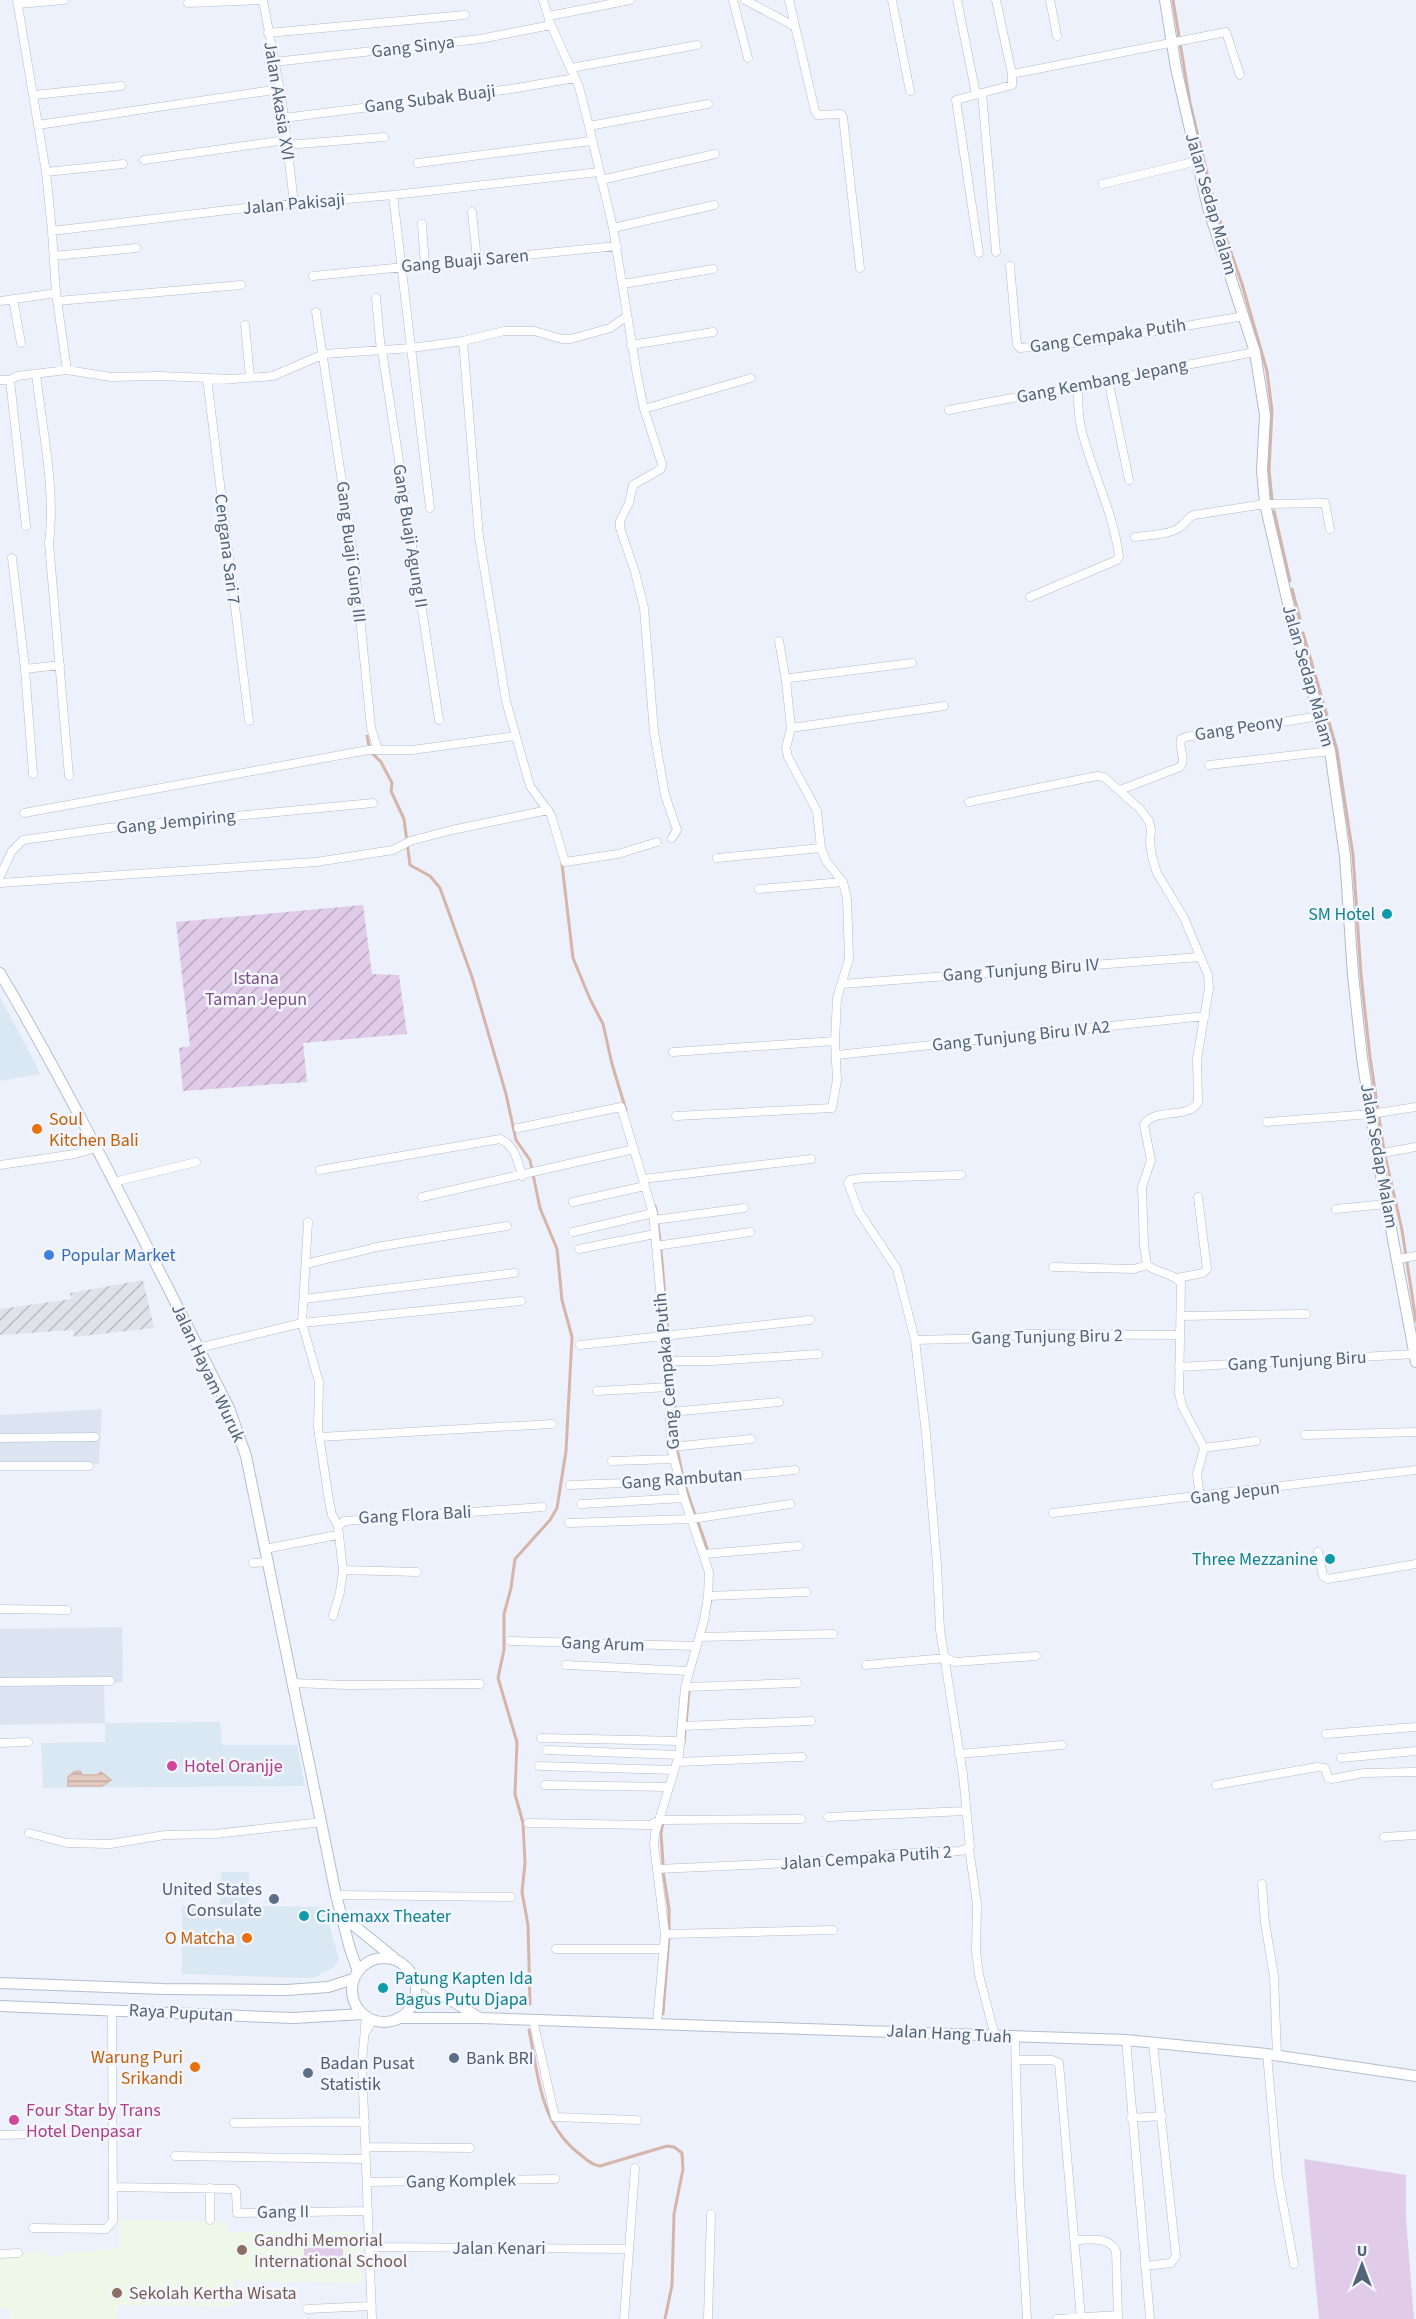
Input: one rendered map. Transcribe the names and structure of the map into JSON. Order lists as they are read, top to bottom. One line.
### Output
{"streets":{"main road":["Jalan Sedap Malam","Jalan Hayam Wuruk","Raya Puputan","Jalan Hang Tuah"],"street":["Gang Sinya","Gang Subak Buaji","Jalan Akasia XVI","Jalan Pakisaji","Gang Buaji Saren","Gang Cempaka Putih","Gang Kembang Jepang","Gang Buaji Agung II","Cengana Sari 7","Gang Buaji Gung III","Gang Peony","Gang Jempiring","Gang Tunjung Biru IV","Gang Tunjung Biru IV A2","Gang Tunjung Biru 2","Gang Tunjung Biru","Gang Rambutan","Gang Jepun","Gang Flora Bali","Gang Arum","Jalan Cempaka Putih 2","Gang Komplek","Gang II","Jalan Kenari"]},"crossings":[["Gang Sinya","Jalan Akasia XVI"],["Gang Subak Buaji","Jalan Akasia XVI"],["Jalan Akasia XVI","Jalan Pakisaji"],["Jalan Sedap Malam","Gang Cempaka Putih"],["Jalan Sedap Malam","Gang Kembang Jepang"],["Jalan Sedap Malam","Gang Peony"],["Jalan Sedap Malam","Gang Tunjung Biru"],["Gang Cempaka Putih","Gang Rambutan"],["Gang Cempaka Putih","Gang Arum"],["Gang Cempaka Putih","Jalan Cempaka Putih 2"],["Gang Cempaka Putih","Jalan Hang Tuah"],["Gang Tunjung Biru 2","Jalan Cempaka Putih 2"],["Jalan Hayam Wuruk","Gang Flora Bali"],["Jalan Hayam Wuruk","Raya Puputan"],["Jalan Hayam Wuruk","Jalan Hang Tuah"],["Raya Puputan","Jalan Hang Tuah"]],"parks":["Istana Taman Jepun"],"places":["SM Hotel","Soul Kitchen Bali","Popular Market","Three Mezzanine","Hotel Oranjje","United States Consulate","Cinemaxx Theater","O Matcha","Patung Kapten Ida Bagus Putu Djapa","Bank BRI","Warung Puri Srikandi","Badan Pusat Statistik","Four Star by Trans Hotel Denpasar","Gandhi Memorial International School","Sekolah Kertha Wisata"],"north":"top"}
